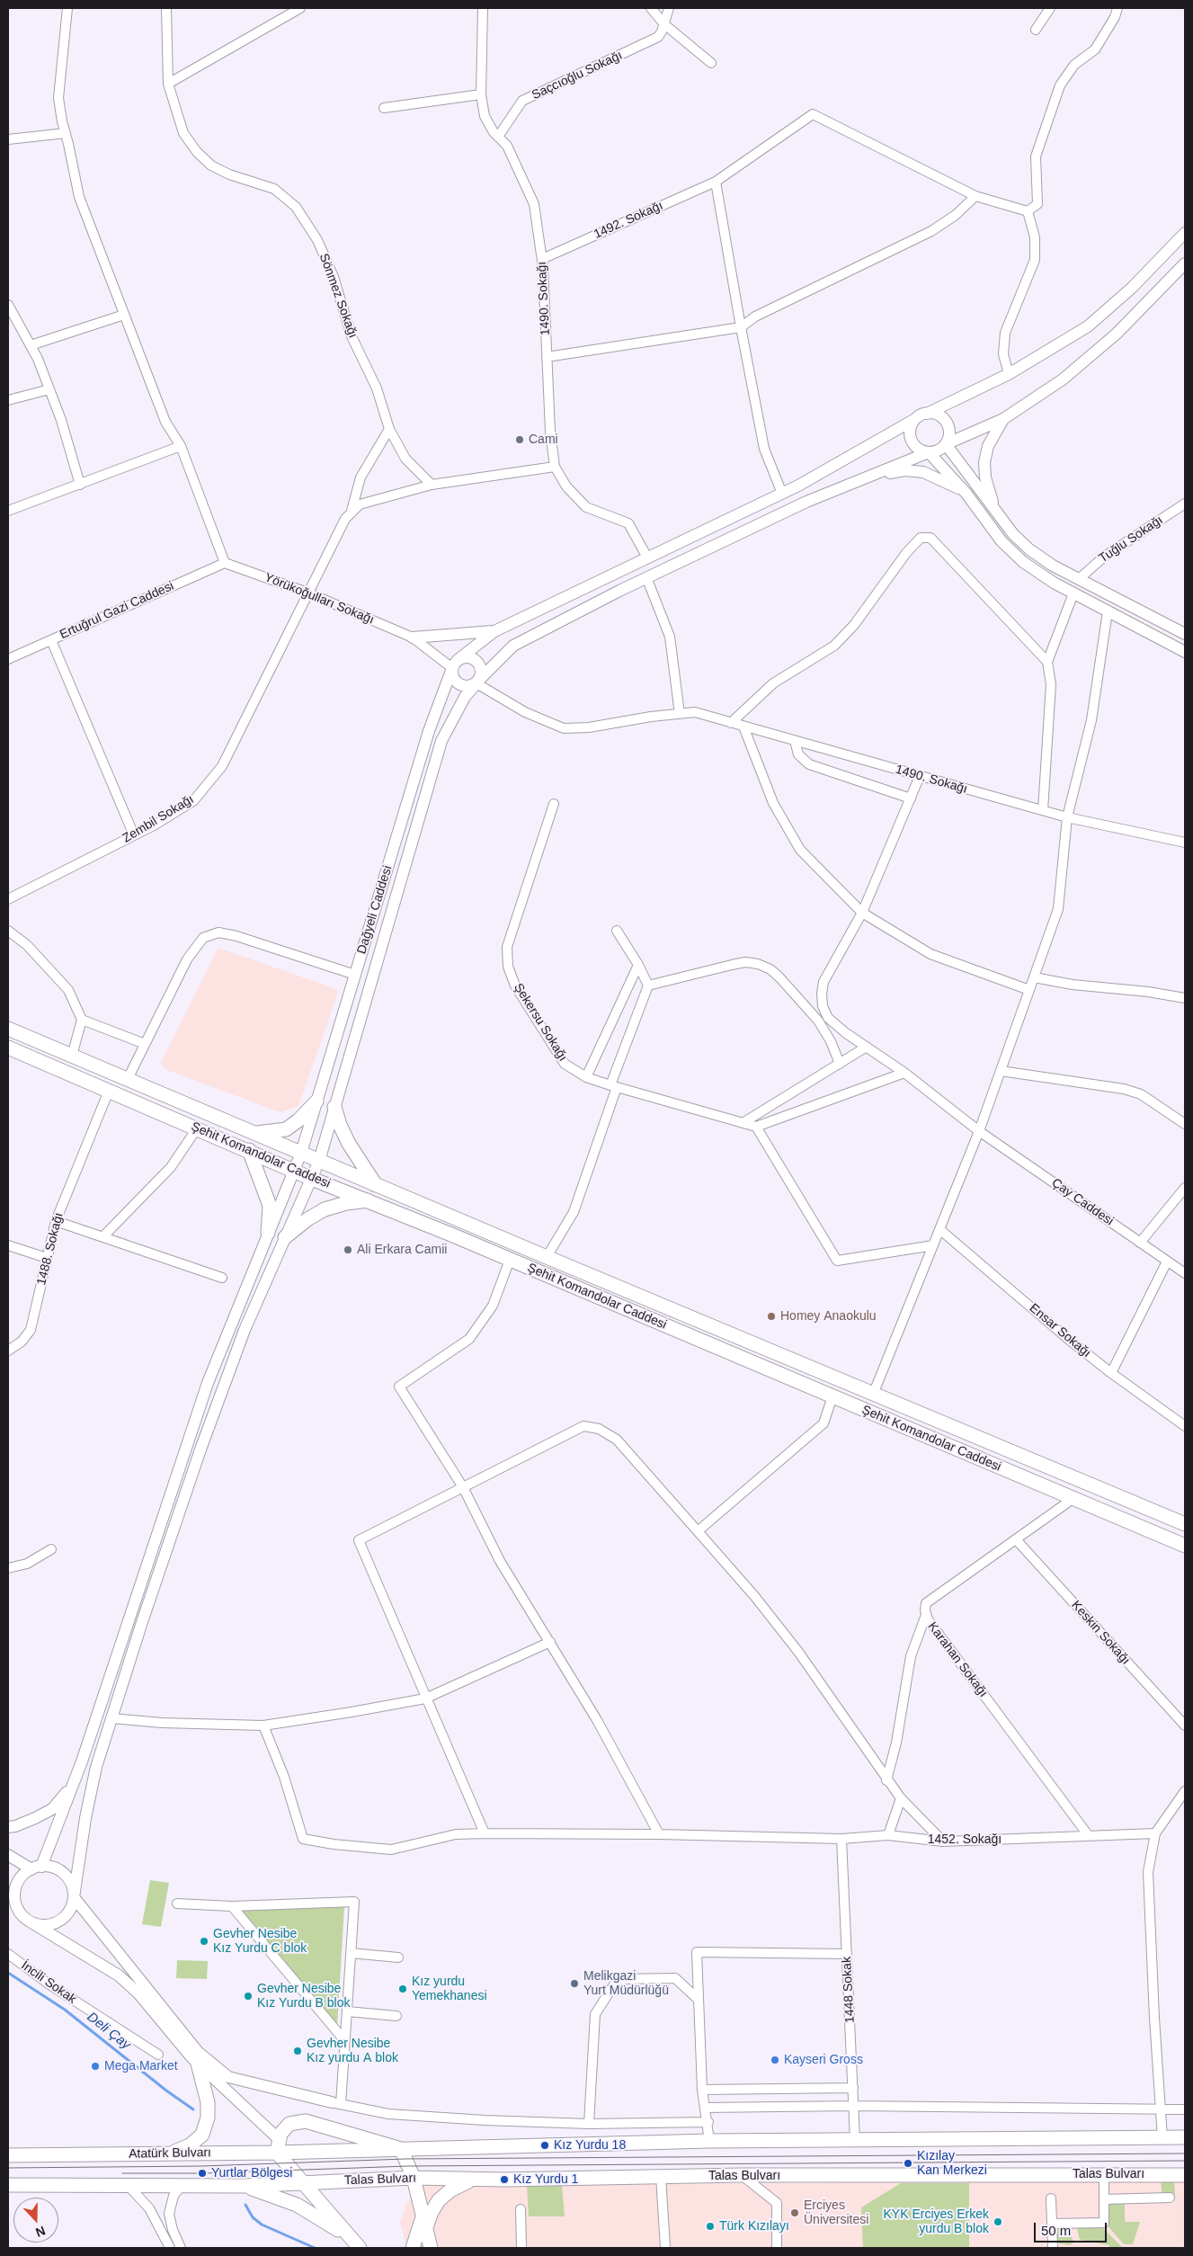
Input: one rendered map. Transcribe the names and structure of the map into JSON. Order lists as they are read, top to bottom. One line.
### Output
{"streets":{"main road":["Şehit Komandolar Caddesi","Atatürk Bulvarı","Talas Bulvarı"],"street":["Saçcıoğlu Sokağı","1492. Sokağı","Sönmez Sokağı","1490. Sokağı","Tuğlu Sokağı","Yörükoğulları Sokağı","Ertuğrul Gazi Caddesi","Zembil Sokağı","Dağyeli Caddesi","Şekersu Sokağı","Çay Caddesi","1488. Sokağı","Ensar Sokağı","Keskin Sokağı","Karahan Sokağı","1452. Sokağı","İncili Sokak","1448 Sokak"]},"crossings":[["Saçcıoğlu Sokağı","1490. Sokağı"],["1492. Sokağı","1490. Sokağı"],["Sönmez Sokağı","Zembil Sokağı"],["1490. Sokağı","Yörükoğulları Sokağı"],["1490. Sokağı","Dağyeli Caddesi"],["1490. Sokağı","Çay Caddesi"],["Yörükoğulları Sokağı","Ertuğrul Gazi Caddesi"],["Yörükoğulları Sokağı","Zembil Sokağı"],["Yörükoğulları Sokağı","Dağyeli Caddesi"],["Dağyeli Caddesi","Şehit Komandolar Caddesi"],["Şehit Komandolar Caddesi","1488. Sokağı"],["Şehit Komandolar Caddesi","Karahan Sokağı"],["Keskin Sokağı","Karahan Sokağı"],["Karahan Sokağı","1452. Sokağı"],["1452. Sokağı","1448 Sokak"]],"water":["Deli Çay"],"places":["Cami","Ali Erkara Camii","Homey Anaokulu","Gevher Nesibe Kız Yurdu C blok","Melikgazi Yurt Müdürlüğü","Kız yurdu Yemekhanesi","Gevher Nesibe Kız Yurdu B blok","Gevher Nesibe Kız yurdu A blok","Kayseri Gross","Mega Market","Kız Yurdu 18","Kızılay Kan Merkezi","Yurtlar Bölgesi","Kız Yurdu 1","Erciyes Üniversitesi","KYK Erciyes Erkek yurdu B blok","Türk Kızılayı"],"scale_bar":"50 m","north":"bottom"}
